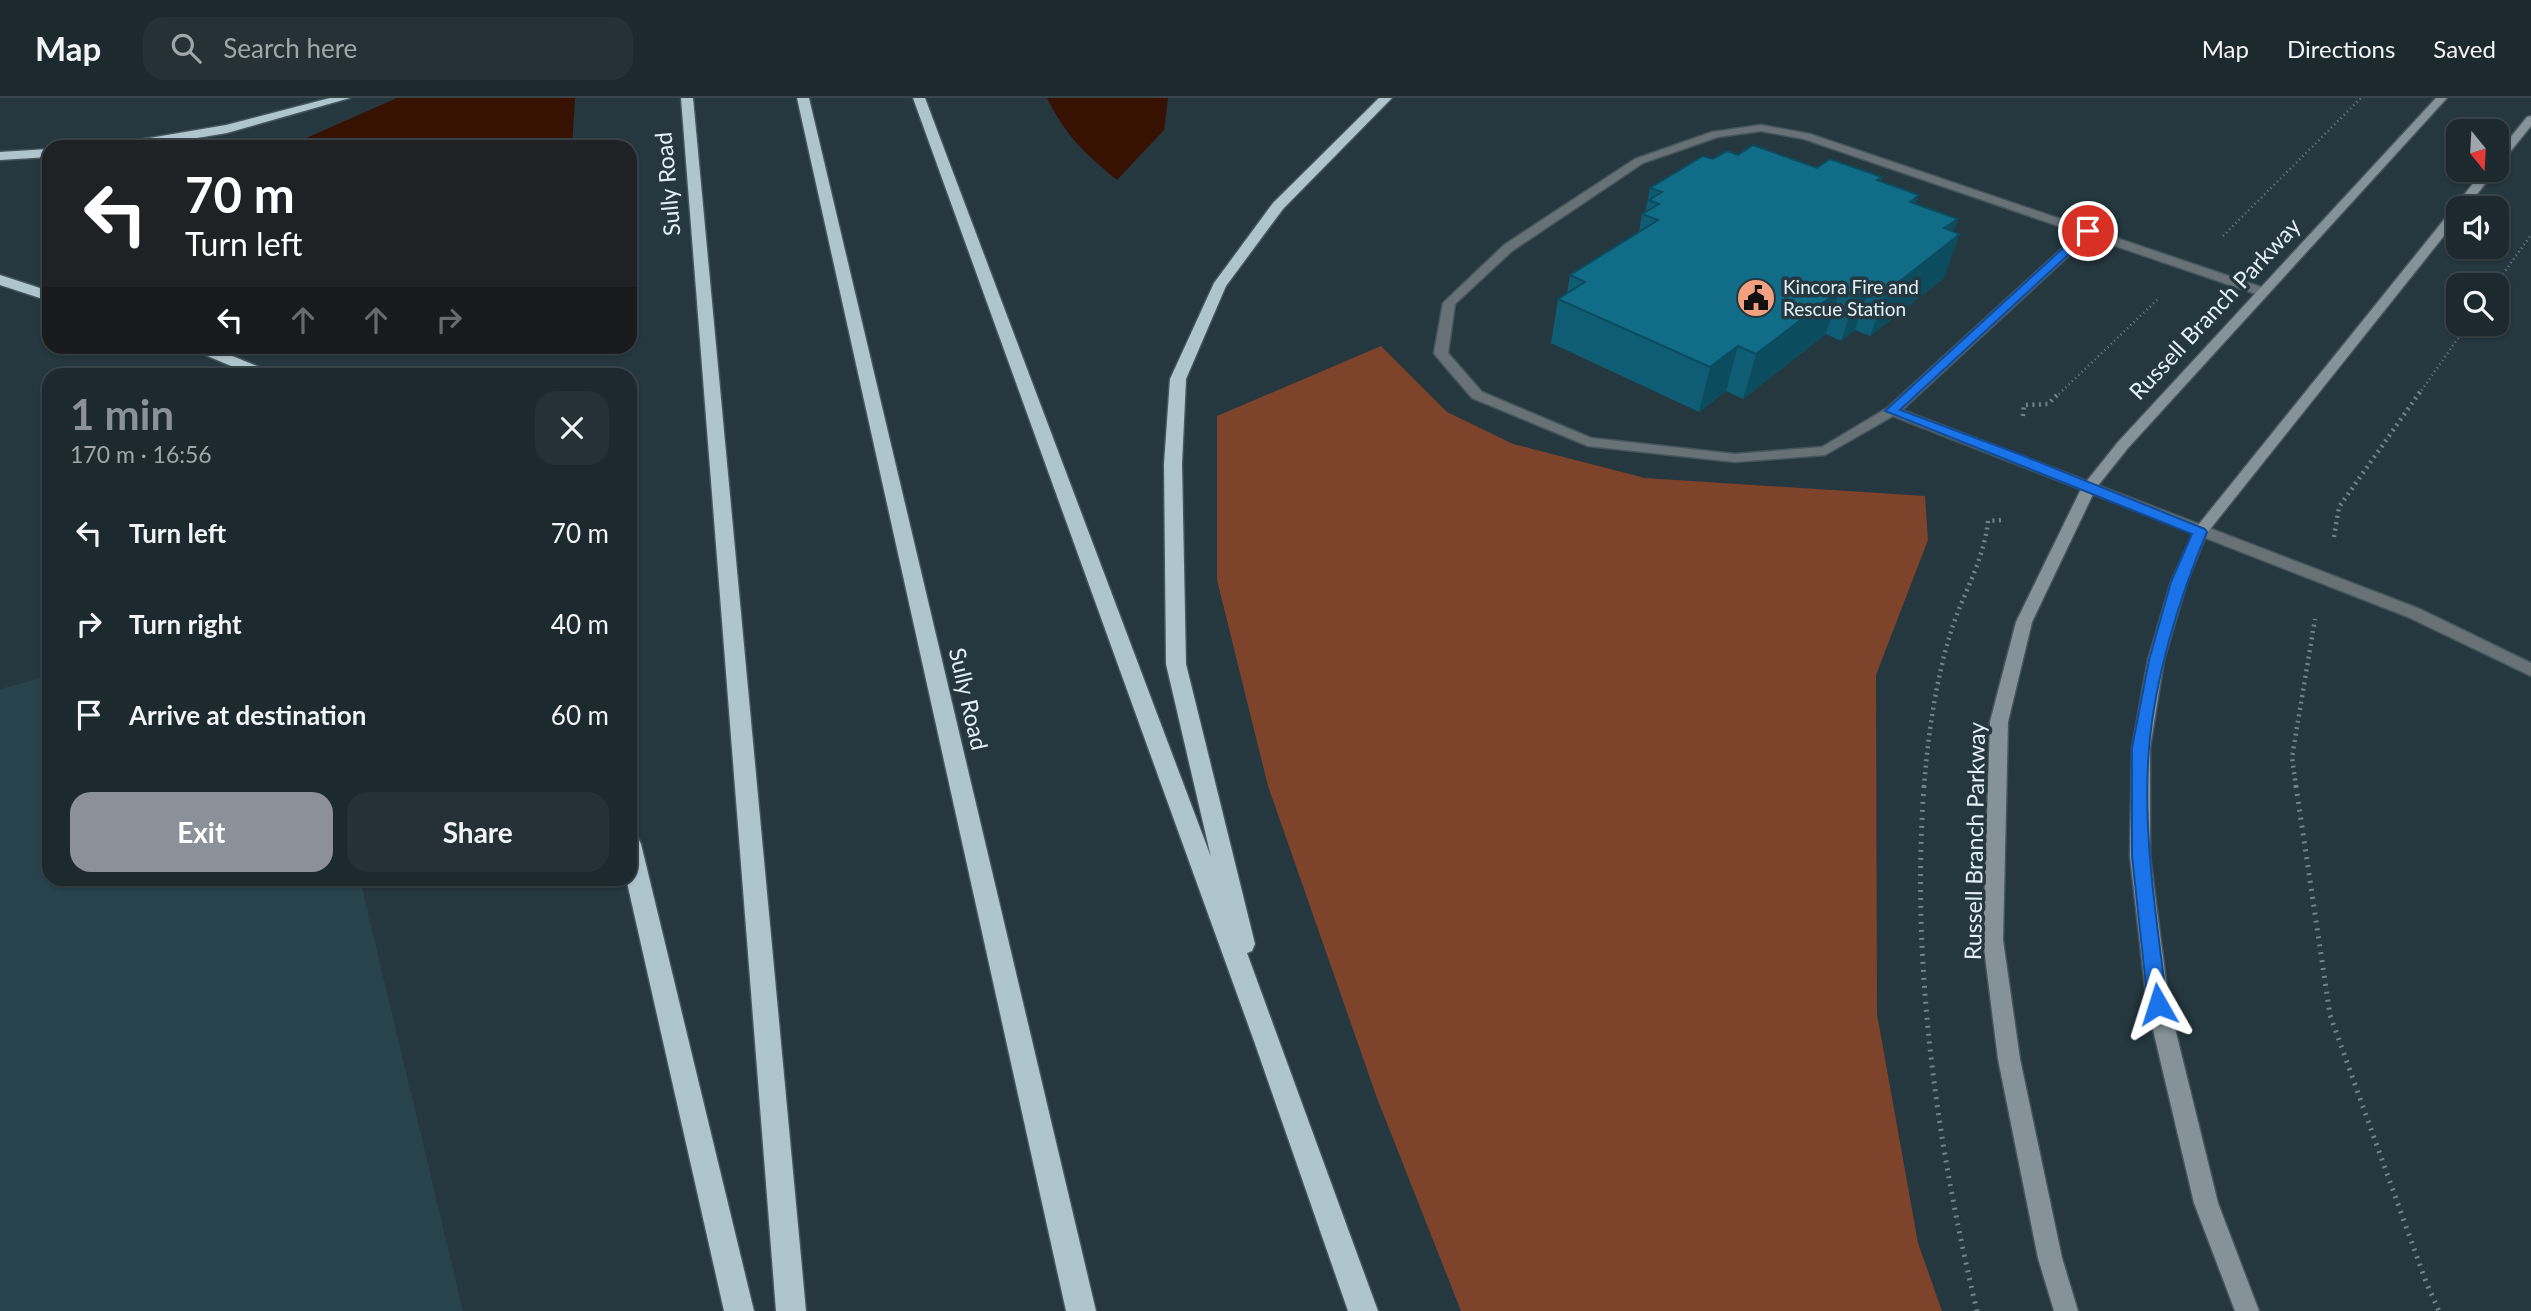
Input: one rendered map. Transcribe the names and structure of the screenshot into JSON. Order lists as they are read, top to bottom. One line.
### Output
{"streets":{"highway":["Sully Road"],"main road":["Russell Branch Parkway"]},"places":{"public building":["Kincora Fire and Rescue Station"]},"north":"bottom","page":{"header":"Map","search":"Search here","nav":["Map","Directions","Saved"],"turn":["70 m","Turn left"],"heading":["1 min","170 m · 16:56"],"list":[{"name":"Turn left","value":"70 m"},{"name":"Turn right","value":"40 m"},{"name":"Arrive at destination","value":"60 m"}],"buttons":["Exit","Share"]}}
